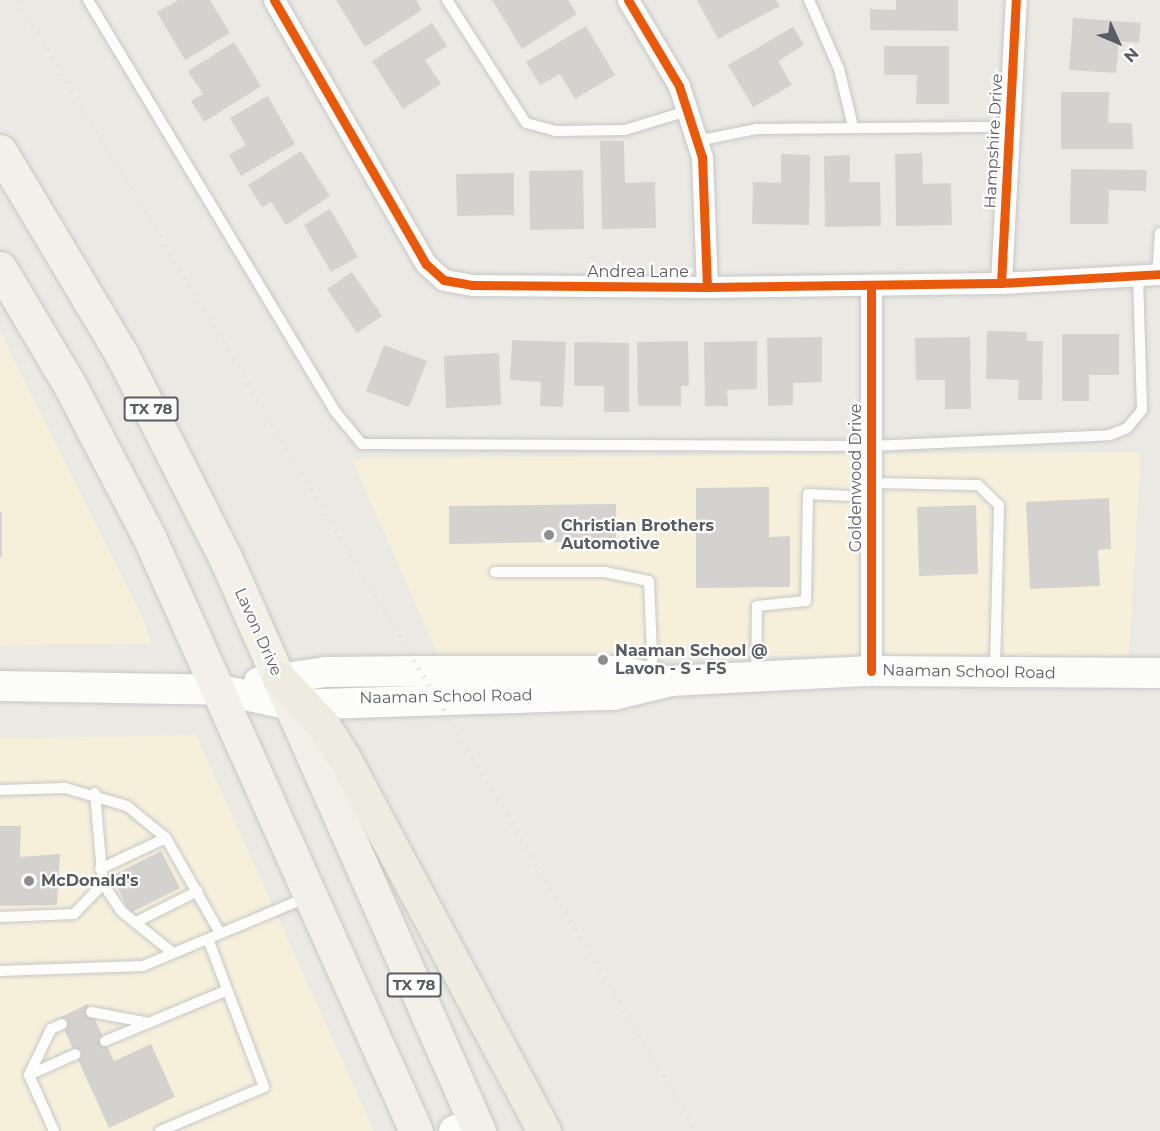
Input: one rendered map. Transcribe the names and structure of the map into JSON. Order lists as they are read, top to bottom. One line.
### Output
{"streets":{"main road":["TX 78","Lavon Drive","Naaman School Road"],"street":["Hampshire Drive","Andrea Lane","Goldenwood Drive"]},"crossings":[["Hampshire Drive","Andrea Lane"],["Andrea Lane","Goldenwood Drive"],["Goldenwood Drive","Naaman School Road"],["Lavon Drive","Naaman School Road"]],"places":["Christian Brothers Automotive","Naaman School @ Lavon - S - FS","McDonald's"],"north":"bottom right"}
